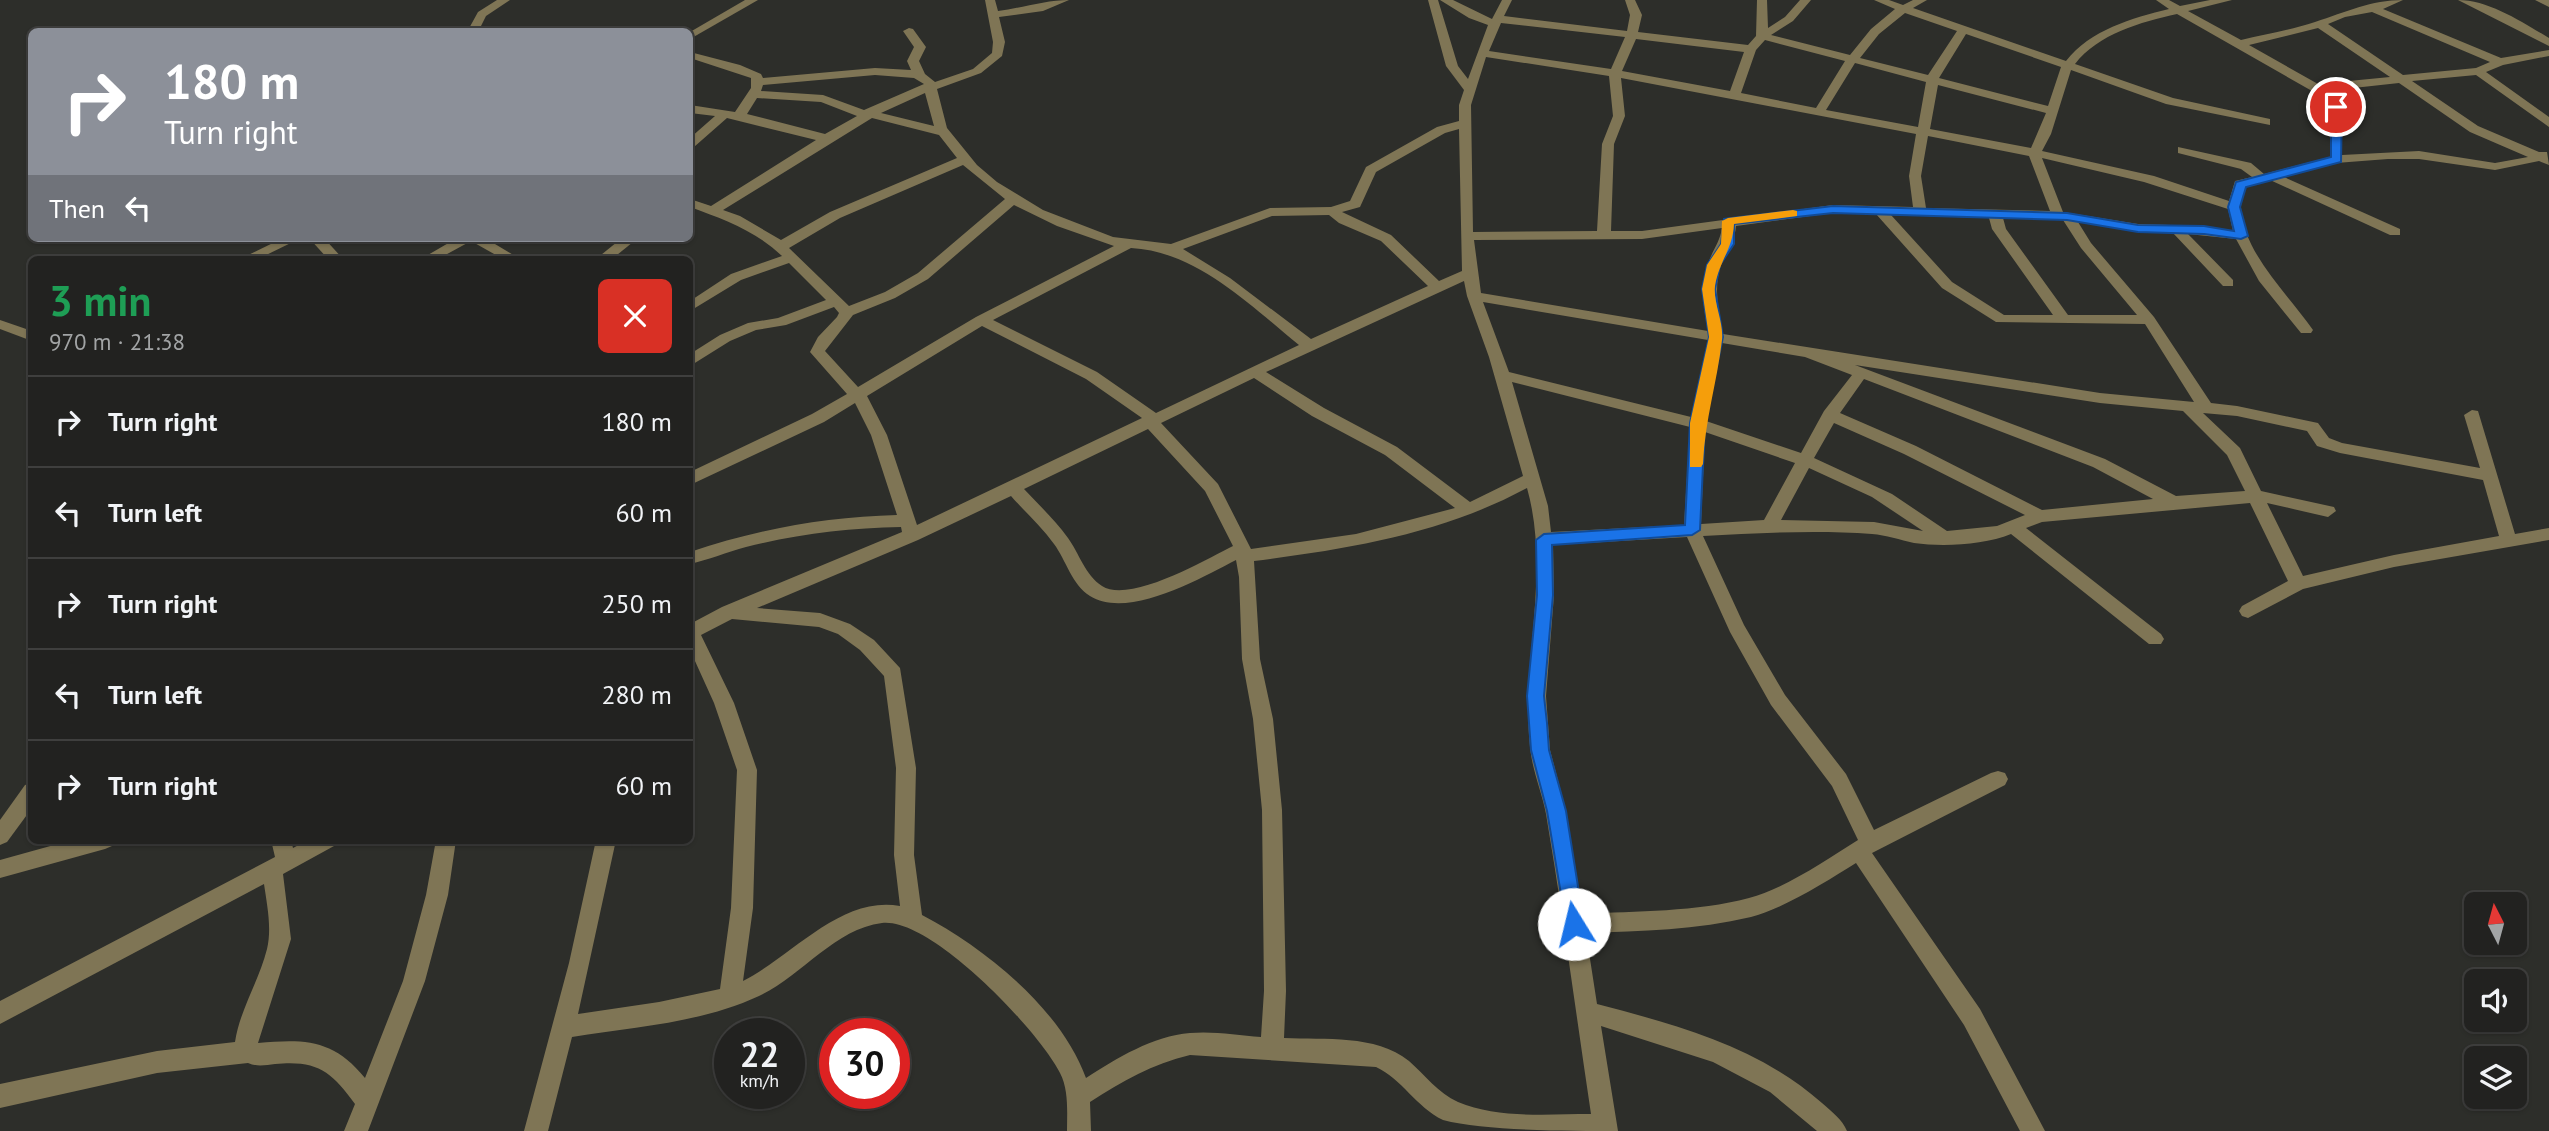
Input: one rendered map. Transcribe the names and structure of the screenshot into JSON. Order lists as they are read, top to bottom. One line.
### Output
{"north":"top","page":{"turn":["180 m","Turn right"],"then":"Then","heading":["3 min","970 m · 21:38"],"list":[{"name":"Turn right","value":"180 m"},{"name":"Turn left","value":"60 m"},{"name":"Turn right","value":"250 m"},{"name":"Turn left","value":"280 m"},{"name":"Turn right","value":"60 m"}],"speed":"22 km/h","limit":"30"}}
